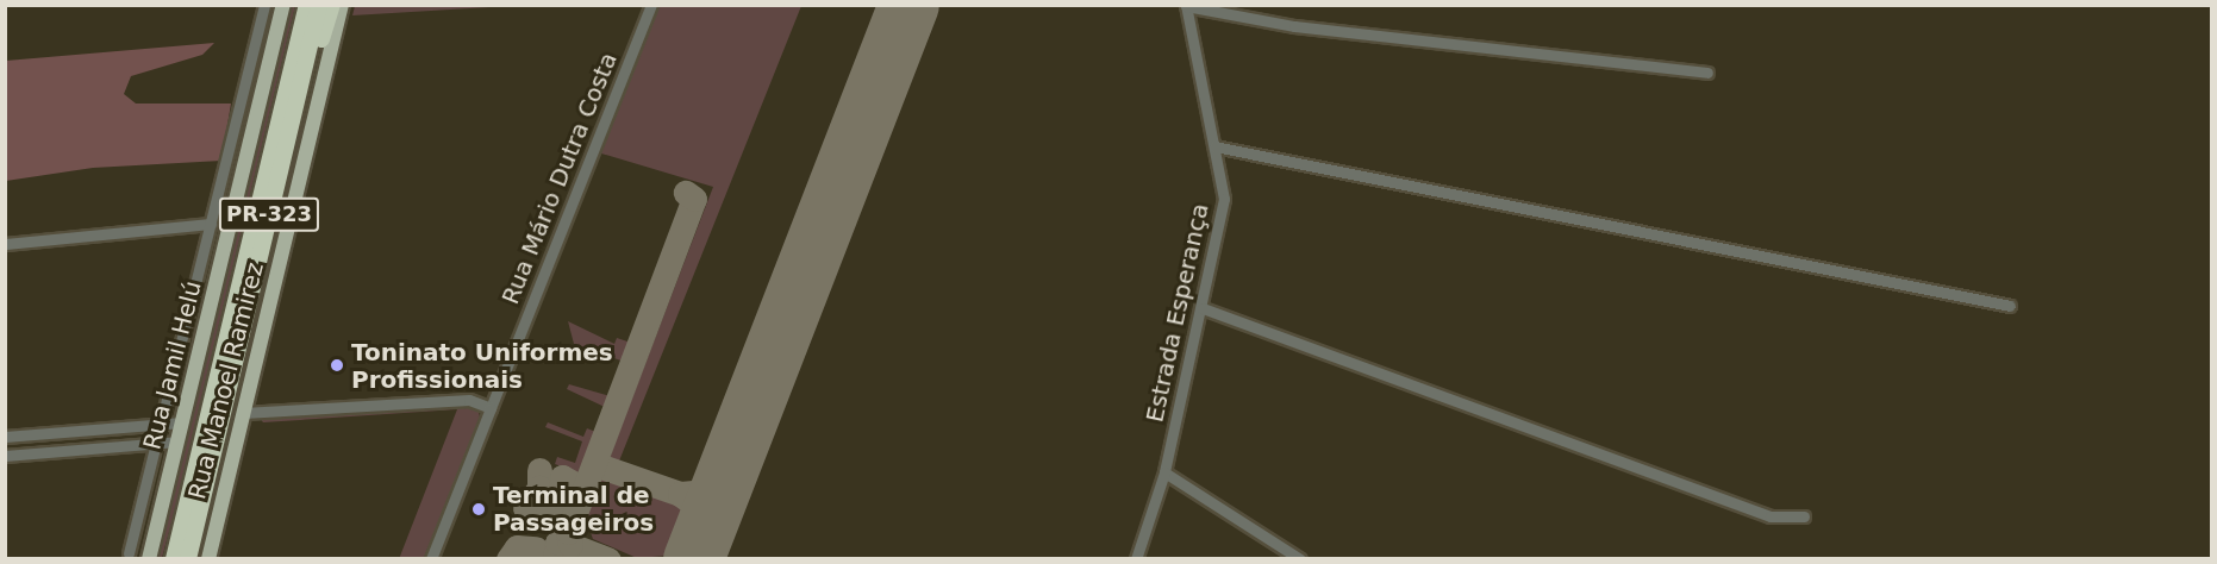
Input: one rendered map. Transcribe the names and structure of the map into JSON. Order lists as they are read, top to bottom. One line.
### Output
{"streets":{"highway":["PR-323"],"main road":["Rua Jamil Helú","Rua Manoel Ramirez"],"street":["Rua Mário Dutra Costa","Estrada Esperança"]},"places":["Toninato Uniformes Profissionais","Terminal de Passageiros"]}
